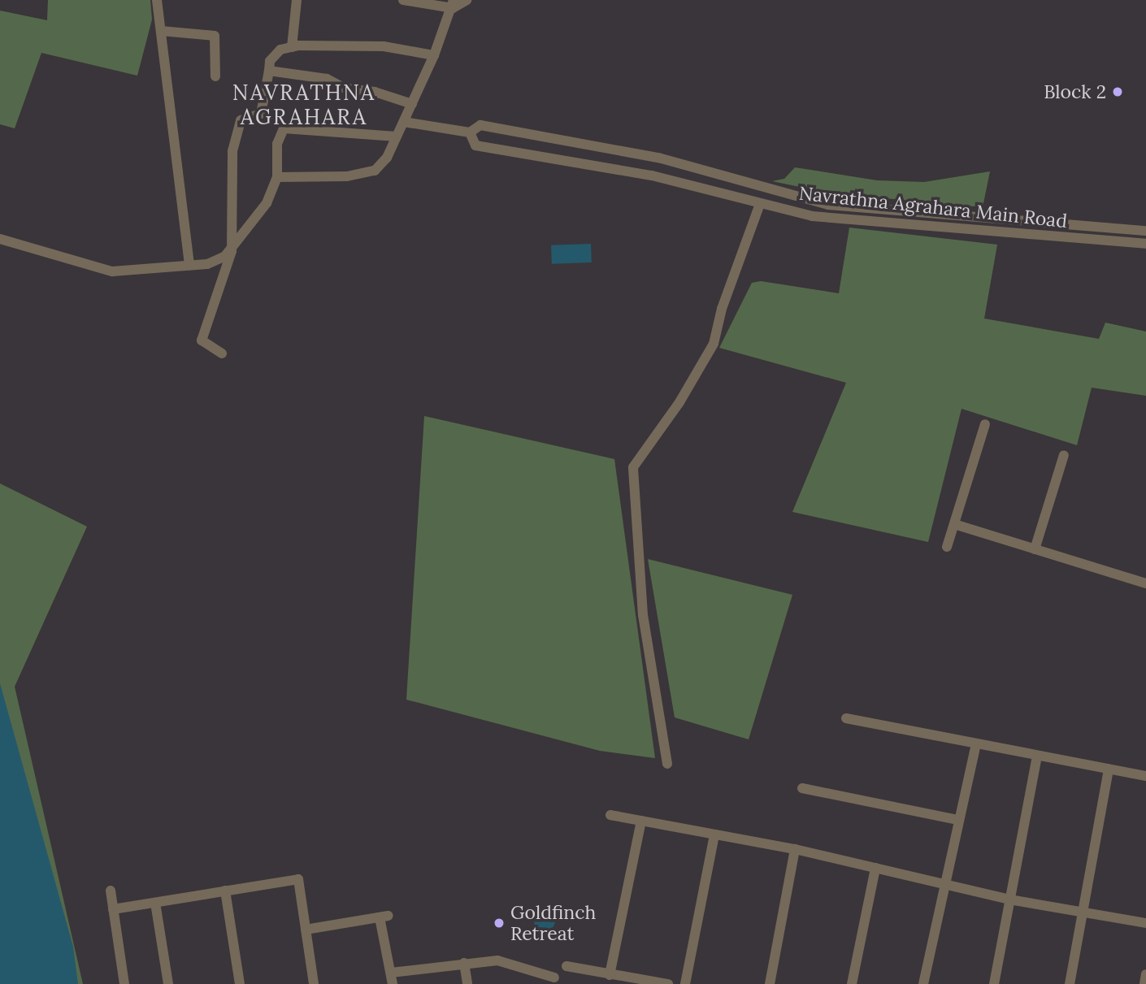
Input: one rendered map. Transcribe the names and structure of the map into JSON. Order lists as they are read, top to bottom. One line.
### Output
{"streets":{"street":["Navrathna Agrahara Main Road"]},"districts":["NAVRATHNA AGRAHARA"],"places":["Block 2","Goldfinch Retreat"]}
